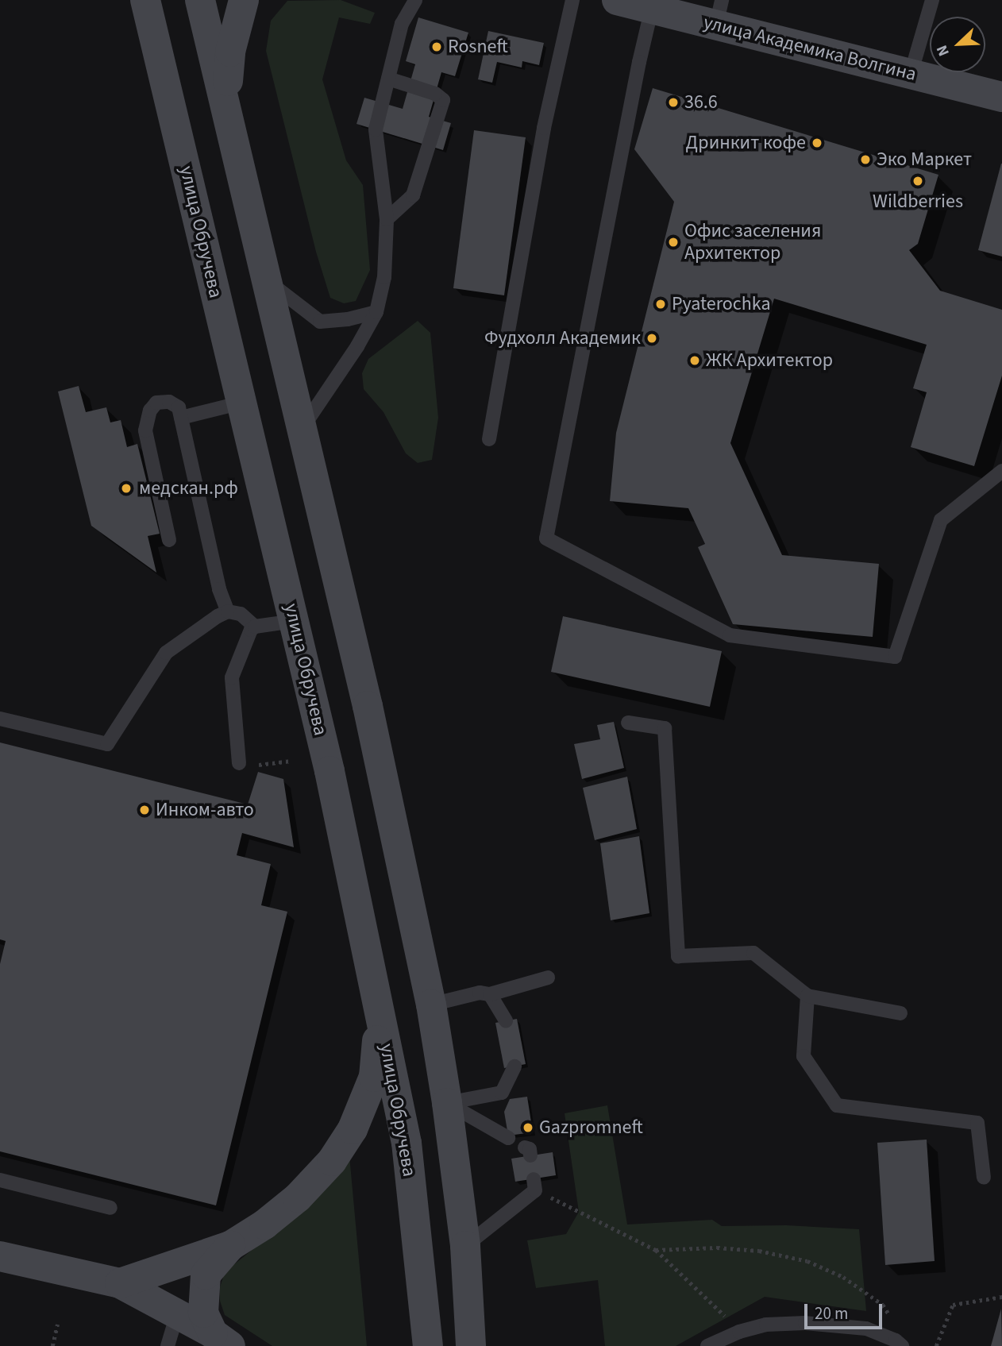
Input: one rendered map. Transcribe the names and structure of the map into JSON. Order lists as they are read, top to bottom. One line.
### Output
{"streets":{"main road":["улица Академика Волгина","улица Обручева"]},"places":["Rosneft","36.6","Дринкит кофе","Эко Маркет","Wildberries","Офис заселения Архитектор","Pyaterochka","Фудхолл Академик","ЖК Архитектор","медскан.рф","Инком-авто","Gazpromneft"],"scale_bar":"20 m","north":"bottom left"}
